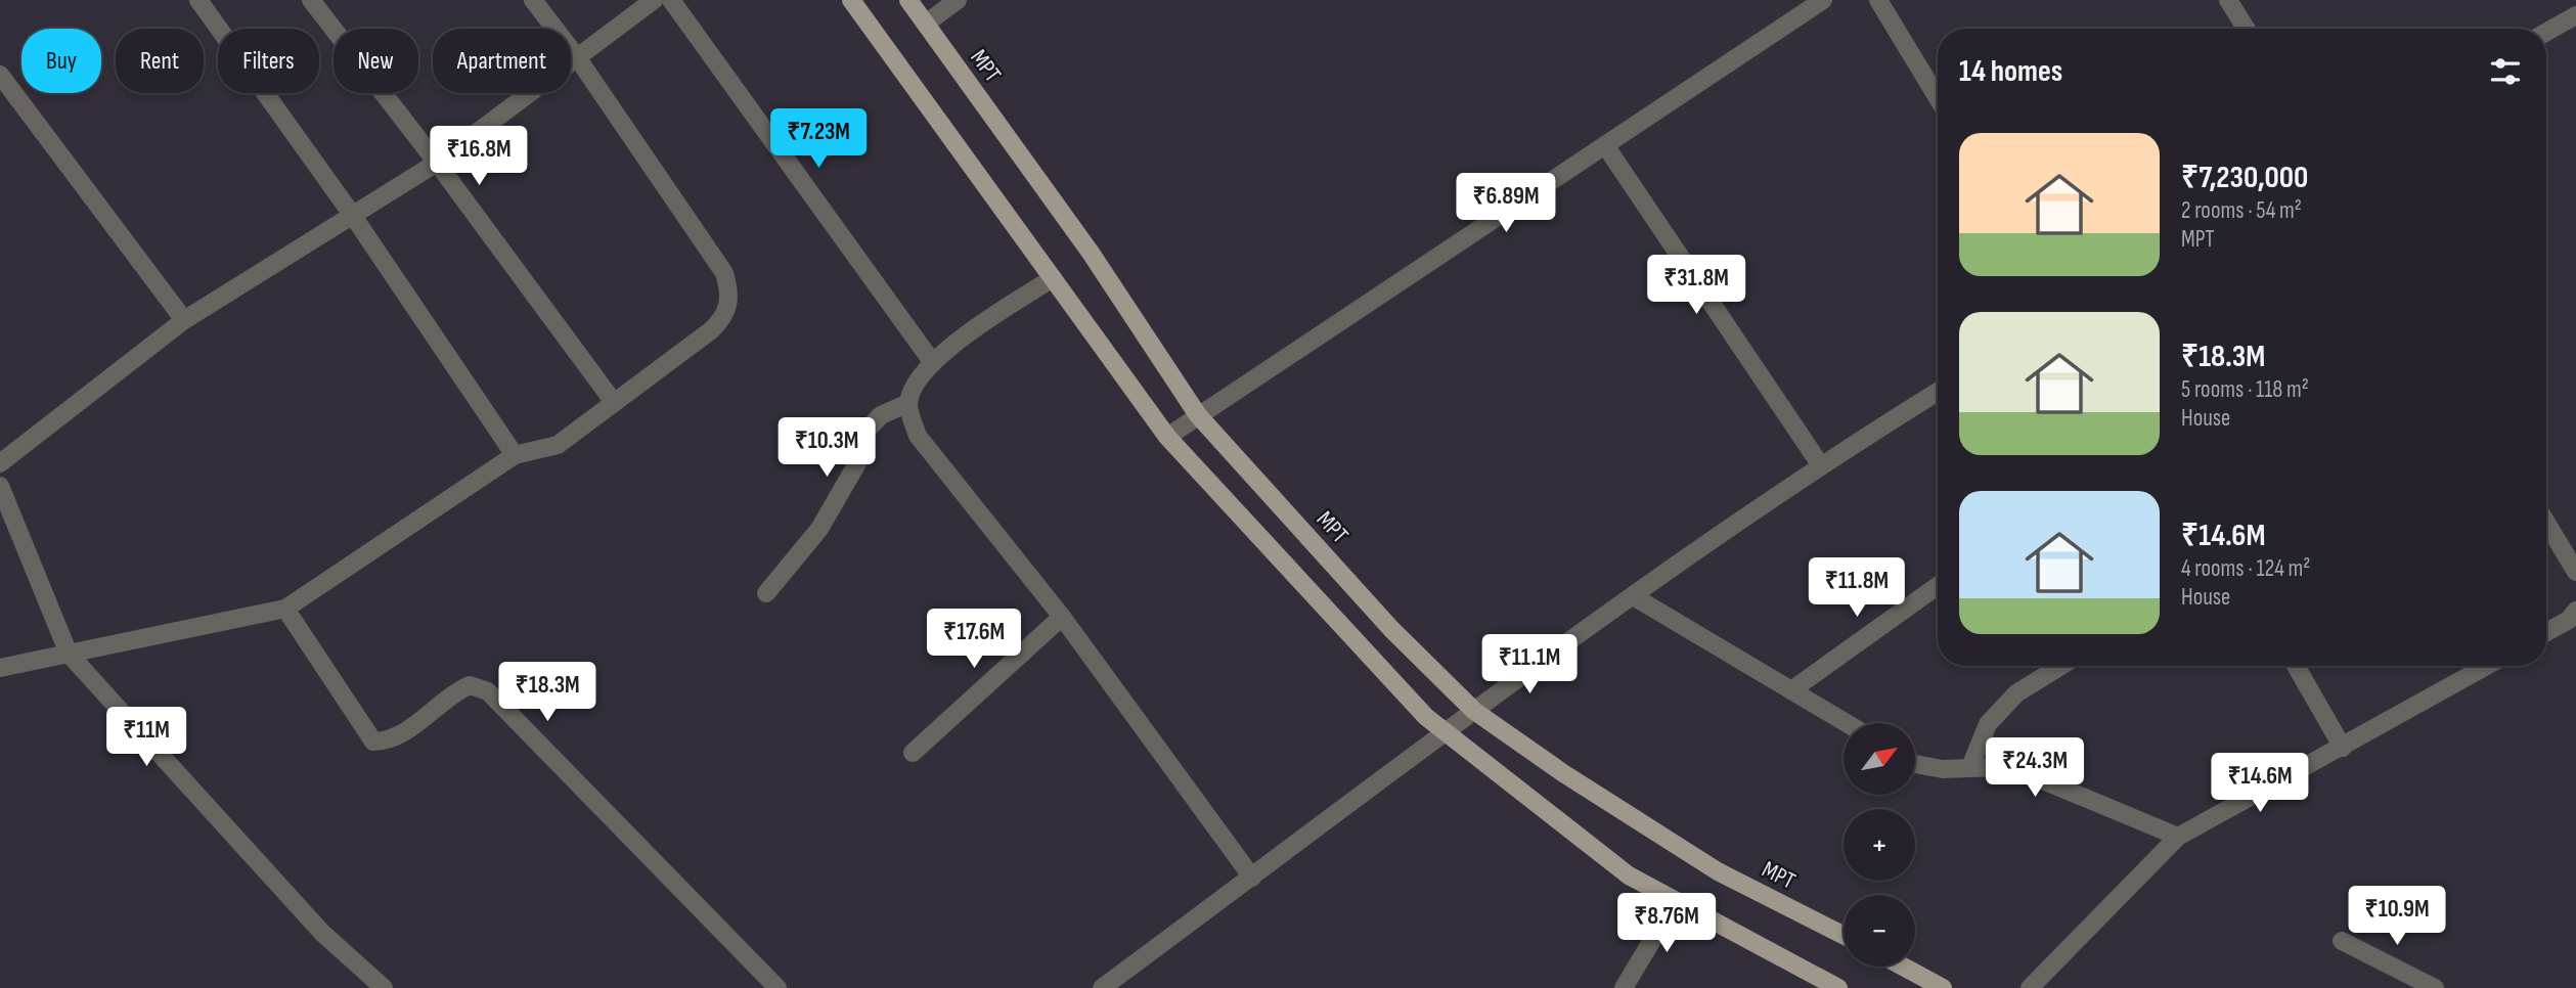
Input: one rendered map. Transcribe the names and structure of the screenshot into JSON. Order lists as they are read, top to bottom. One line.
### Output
{"streets":{"main road":["MPT"]},"north":"top right","page":{"chip":["Buy","Rent","Filters","New","Apartment"],"heading":"14 homes","price":["₹7.23M","₹16.8M","₹6.89M","₹31.8M","₹10.3M","₹11.8M","₹17.6M","₹11.1M","₹18.3M","₹11M","₹24.3M","₹14.6M","₹10.9M","₹8.76M"],"list":[{"name":"₹7,230,000","note":"2 rooms · 54 m² · MPT"},{"name":"₹18.3M","note":"5 rooms · 118 m² · House"},{"name":"₹14.6M","note":"4 rooms · 124 m² · House"}],"map_buttons":["+","−"]}}
